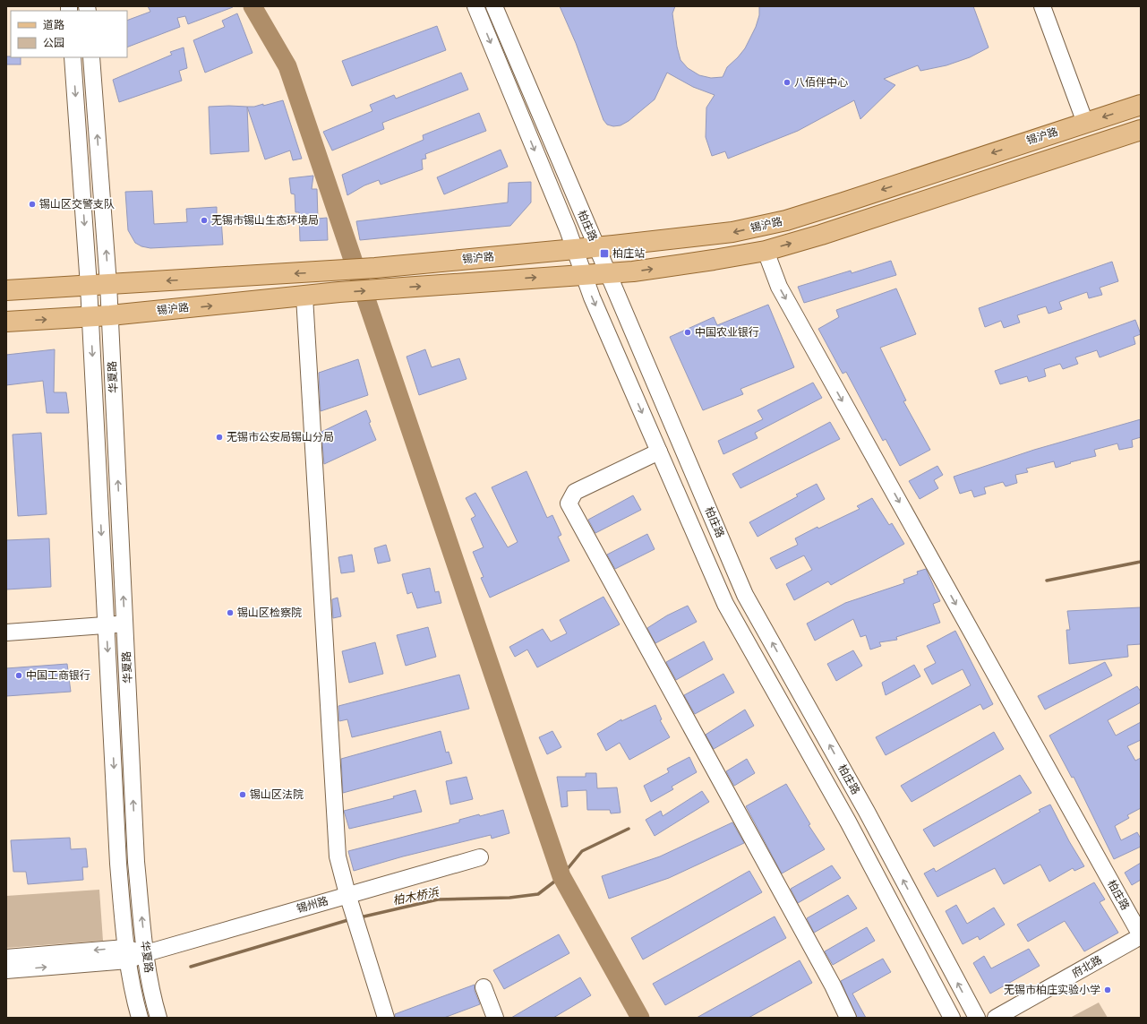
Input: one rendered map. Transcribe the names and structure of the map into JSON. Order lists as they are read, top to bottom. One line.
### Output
{"streets":{"main road":["锡沪路"],"street":["柏庄路","华夏路","锡州路","府北路"]},"crossings":[["锡沪路","柏庄路"],["锡沪路","华夏路"],["柏庄路","府北路"],["华夏路","锡州路"]],"water":["柏木桥浜"],"places":{"other":["八佰伴中心","锡山区交警支队","无锡市锡山生态环境局","中国农业银行","无锡市公安局锡山分局","锡山区检察院","中国工商银行","锡山区法院","无锡市柏庄实验小学"],"transit":["柏庄站"]},"legend":["道路","公园"]}
